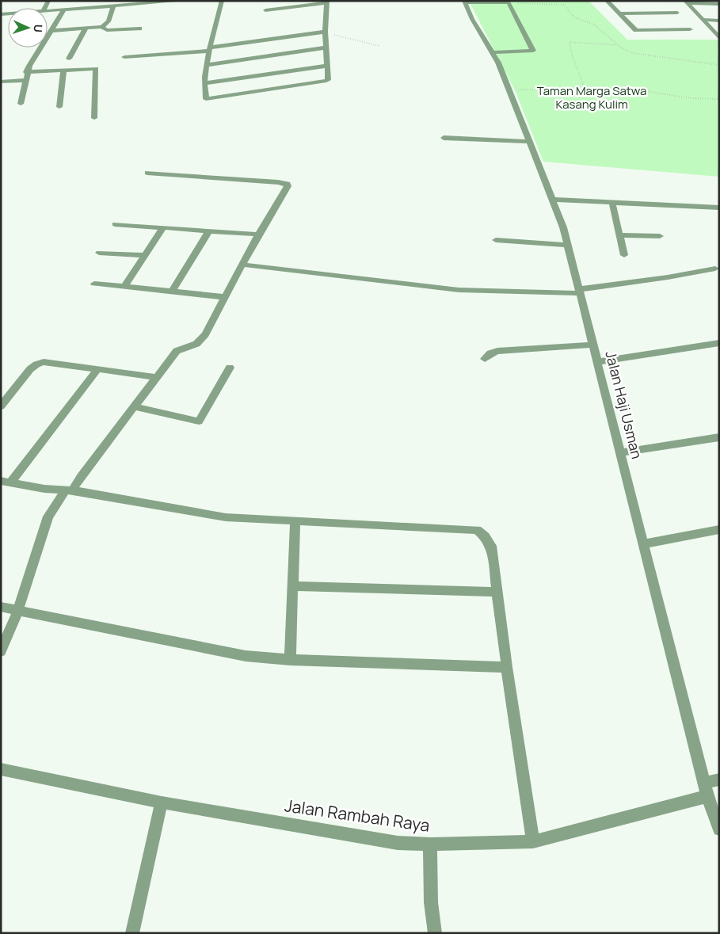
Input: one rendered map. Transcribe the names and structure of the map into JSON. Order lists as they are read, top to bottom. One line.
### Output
{"streets":{"street":["Jalan Haji Usman","Jalan Rambah Raya"]},"crossings":[["Jalan Haji Usman","Jalan Rambah Raya"]],"parks":["Taman Marga Satwa Kasang Kulim"],"north":"right"}
